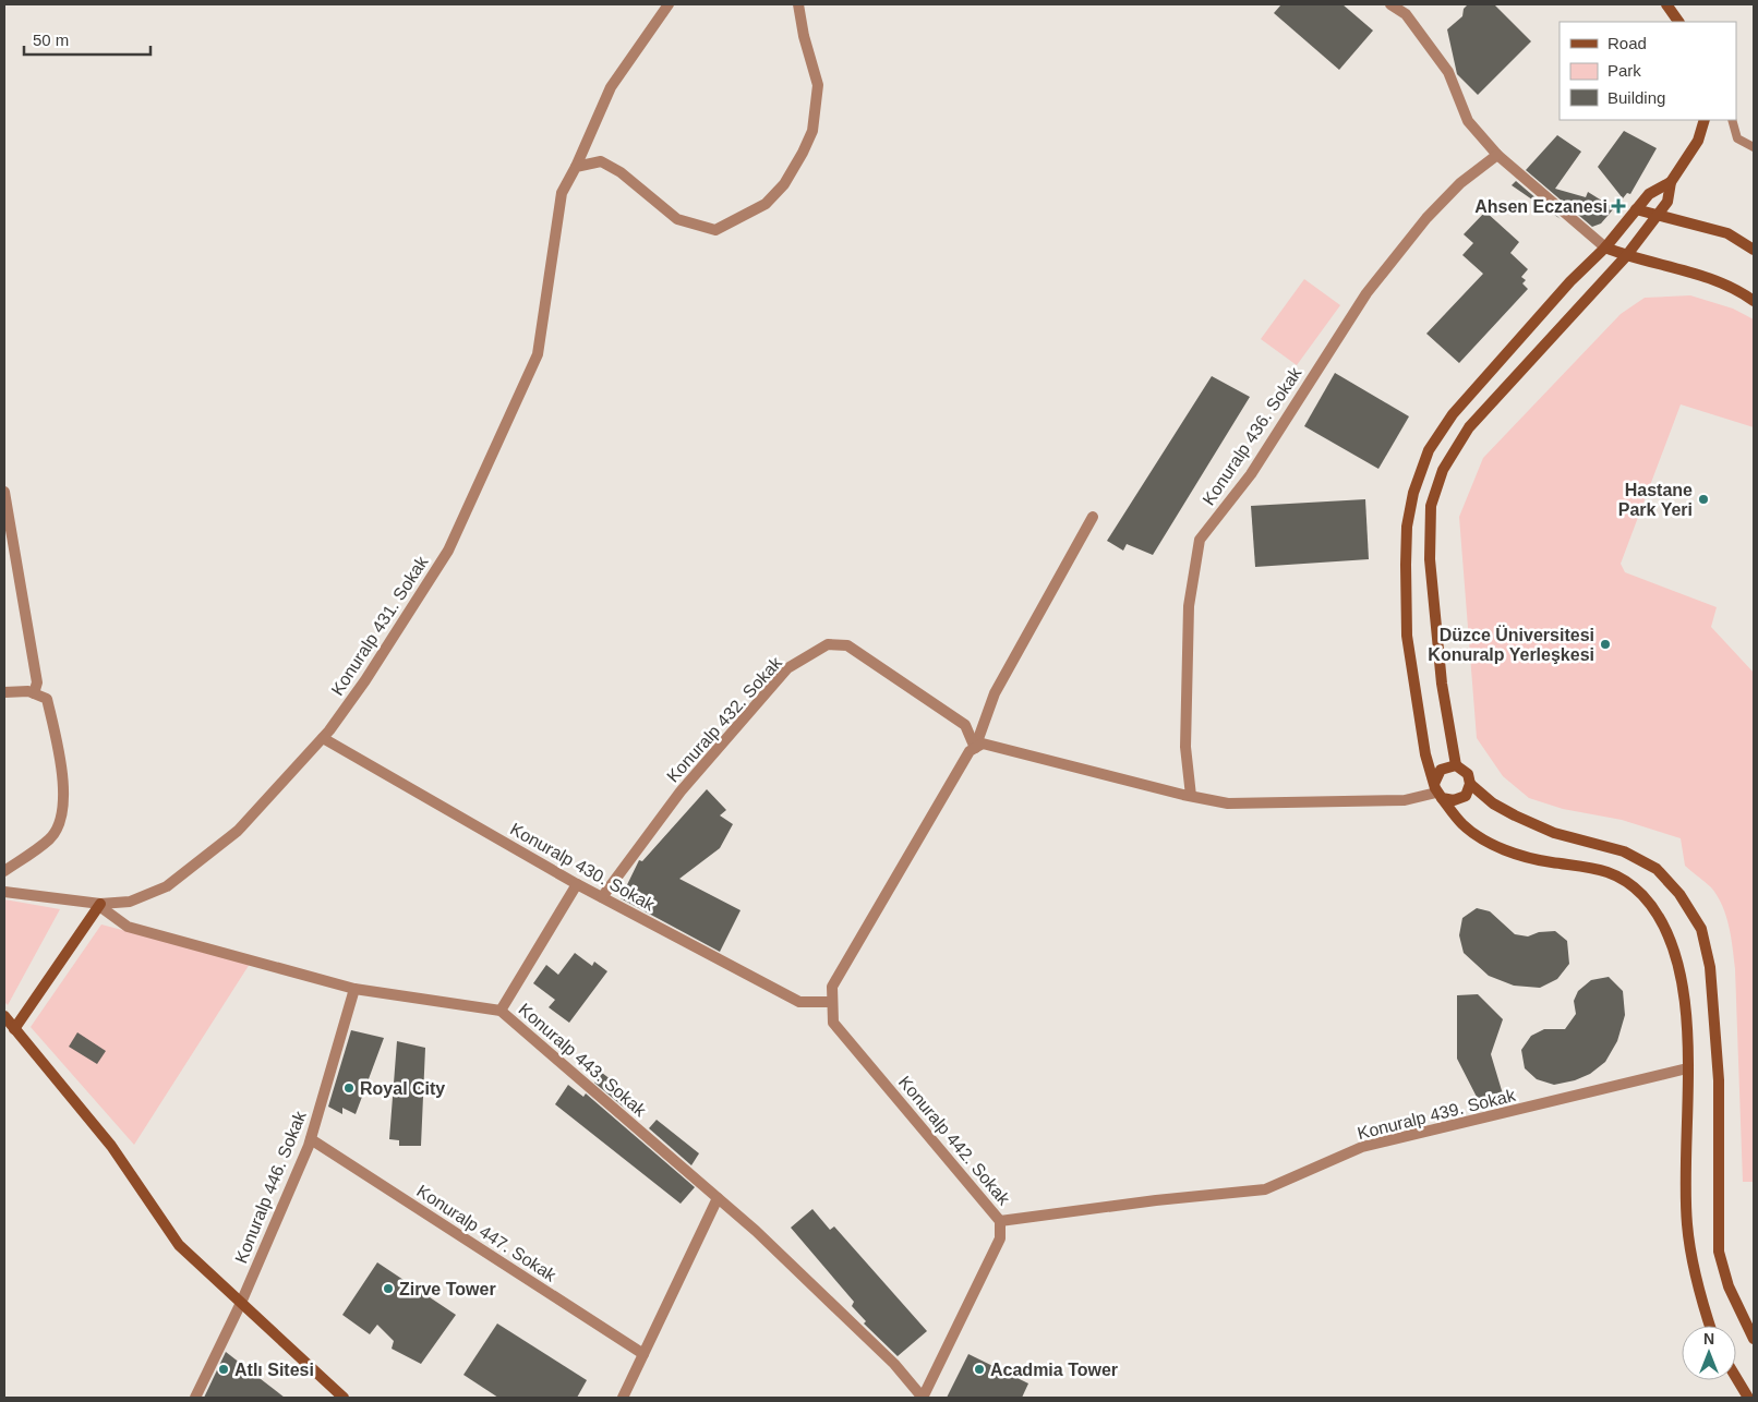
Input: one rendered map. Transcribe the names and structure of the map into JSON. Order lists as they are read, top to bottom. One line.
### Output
{"streets":{"street":["Konuralp 436. Sokak","Konuralp 431. Sokak","Konuralp 432. Sokak","Konuralp 430. Sokak","Konuralp 443. Sokak","Konuralp 439. Sokak","Konuralp 442. Sokak","Konuralp 446. Sokak","Konuralp 447. Sokak"]},"crossings":[["Konuralp 431. Sokak","Konuralp 430. Sokak"],["Konuralp 431. Sokak","Konuralp 443. Sokak"],["Konuralp 432. Sokak","Konuralp 430. Sokak"],["Konuralp 430. Sokak","Konuralp 442. Sokak"],["Konuralp 443. Sokak","Konuralp 442. Sokak"],["Konuralp 443. Sokak","Konuralp 446. Sokak"],["Konuralp 439. Sokak","Konuralp 442. Sokak"],["Konuralp 446. Sokak","Konuralp 447. Sokak"]],"places":{"health":["Ahsen Eczanesi"],"other":["Hastane Park Yeri","Düzce Üniversitesi Konuralp Yerleşkesi","Royal City","Zirve Tower","Atlı Sitesi","Acadmia Tower"]},"legend":["Road","Park","Building"],"scale_bar":"50 m","north":"top"}
